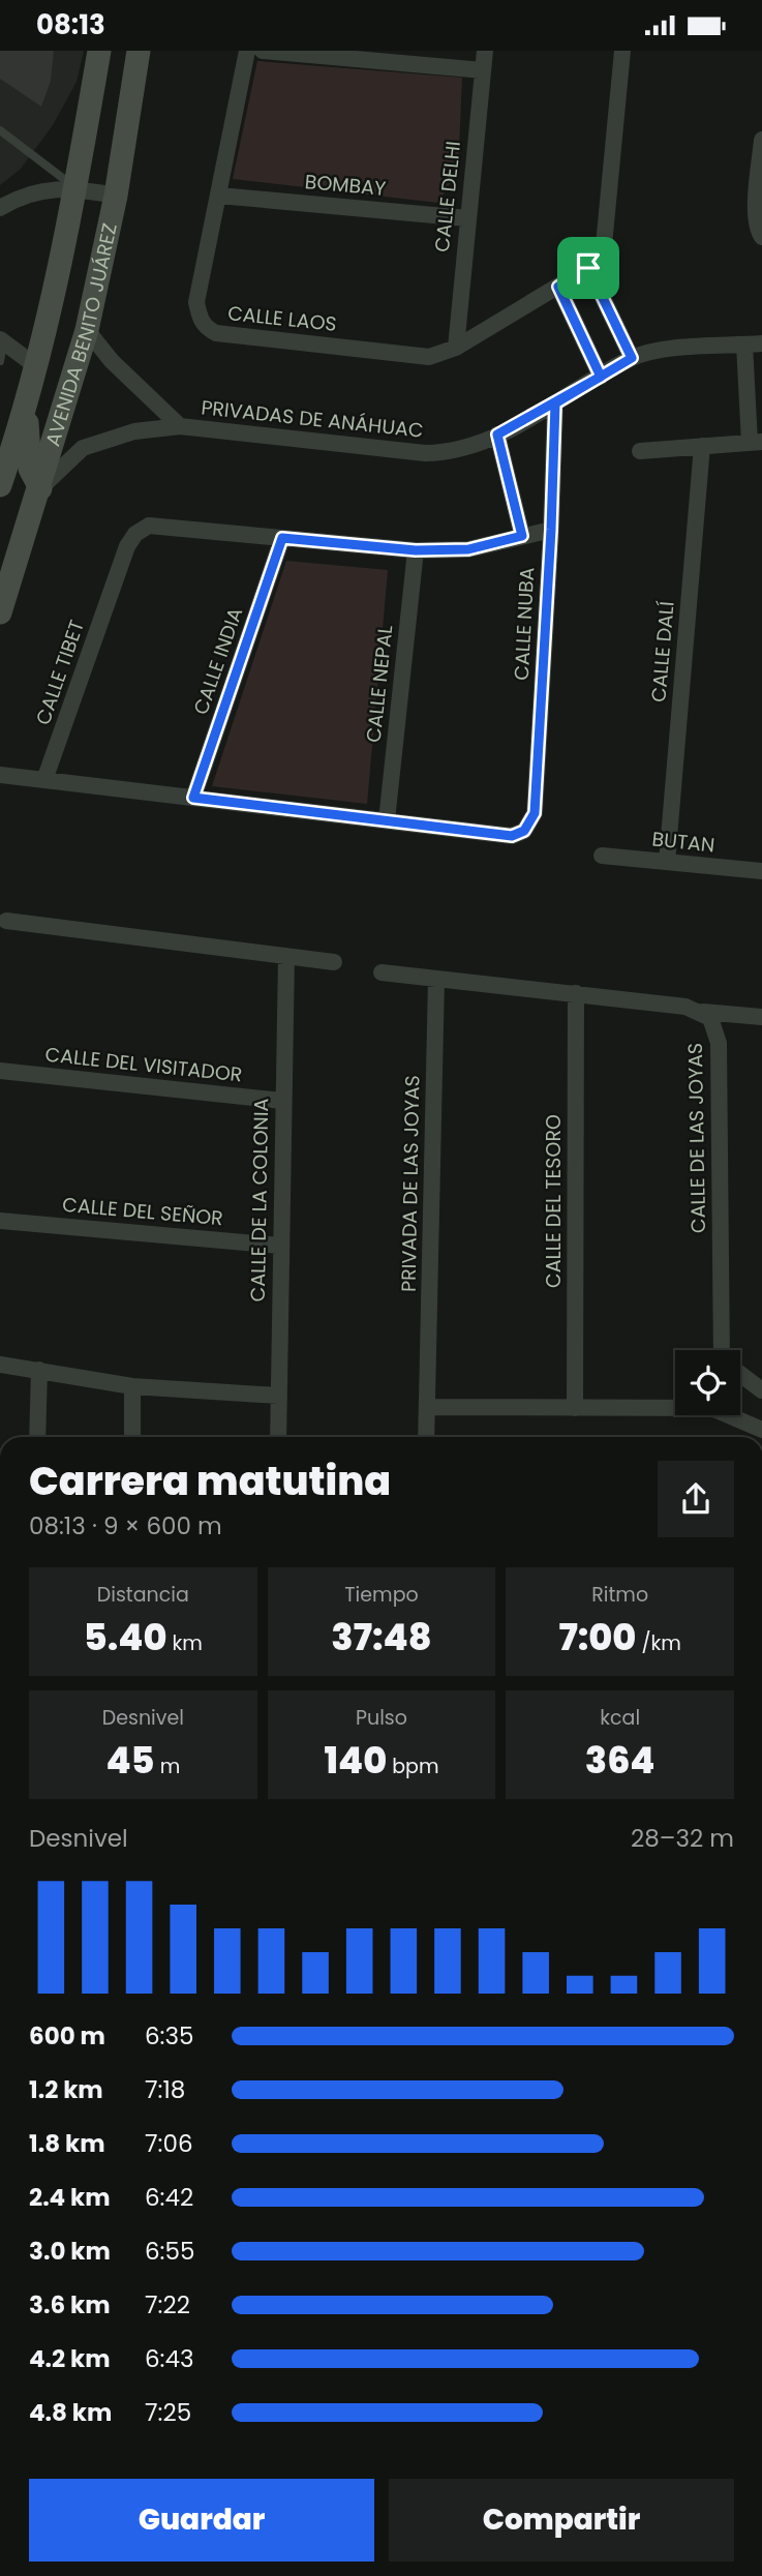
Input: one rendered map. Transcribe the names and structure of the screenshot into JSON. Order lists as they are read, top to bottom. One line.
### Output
{"streets":{"main road":["AVENIDA BENITO JUÁREZ"],"street":["BOMBAY","CALLE DELHI","CALLE LAOS","PRIVADAS DE ANÁHUAC","CALLE NUBA","CALLE DALÍ","CALLE INDIA","CALLE TIBET","CALLE NEPAL","BUTAN","CALLE DEL VISITADOR","CALLE DE LAS JOYAS","PRIVADA DE LAS JOYAS","CALLE DE LA COLONIA","CALLE DEL TESORO","CALLE DEL SEÑOR"]},"crossings":[["BOMBAY","CALLE DELHI"],["BOMBAY","CALLE LAOS"],["CALLE DELHI","CALLE LAOS"],["AVENIDA BENITO JUÁREZ","PRIVADAS DE ANÁHUAC"],["PRIVADAS DE ANÁHUAC","CALLE NUBA"],["CALLE NUBA","CALLE TIBET"],["CALLE NUBA","CALLE NEPAL"],["CALLE DALÍ","BUTAN"],["CALLE INDIA","CALLE TIBET"],["CALLE TIBET","CALLE NEPAL"],["CALLE DEL VISITADOR","CALLE DE LA COLONIA"],["CALLE DE LA COLONIA","CALLE DEL SEÑOR"]],"page":{"status":"08:13","heading":["Carrera matutina","08:13 · 9 × 600 m"],"stats":[["Distancia","5.40 km"],["Tiempo","37:48"],["Ritmo","7:00 /km"],["Desnivel","45 m"],["Pulso","140 bpm"],["kcal","364"]],"chart":["Desnivel","28–32 m"],"list":[{"name":"600 m","note":"6:35"},{"name":"1.2 km","note":"7:18"},{"name":"1.8 km","note":"7:06"},{"name":"2.4 km","note":"6:42"},{"name":"3.0 km","note":"6:55"},{"name":"3.6 km","note":"7:22"},{"name":"4.2 km","note":"6:43"},{"name":"4.8 km","note":"7:25"}],"buttons":["Guardar","Compartir"]}}
